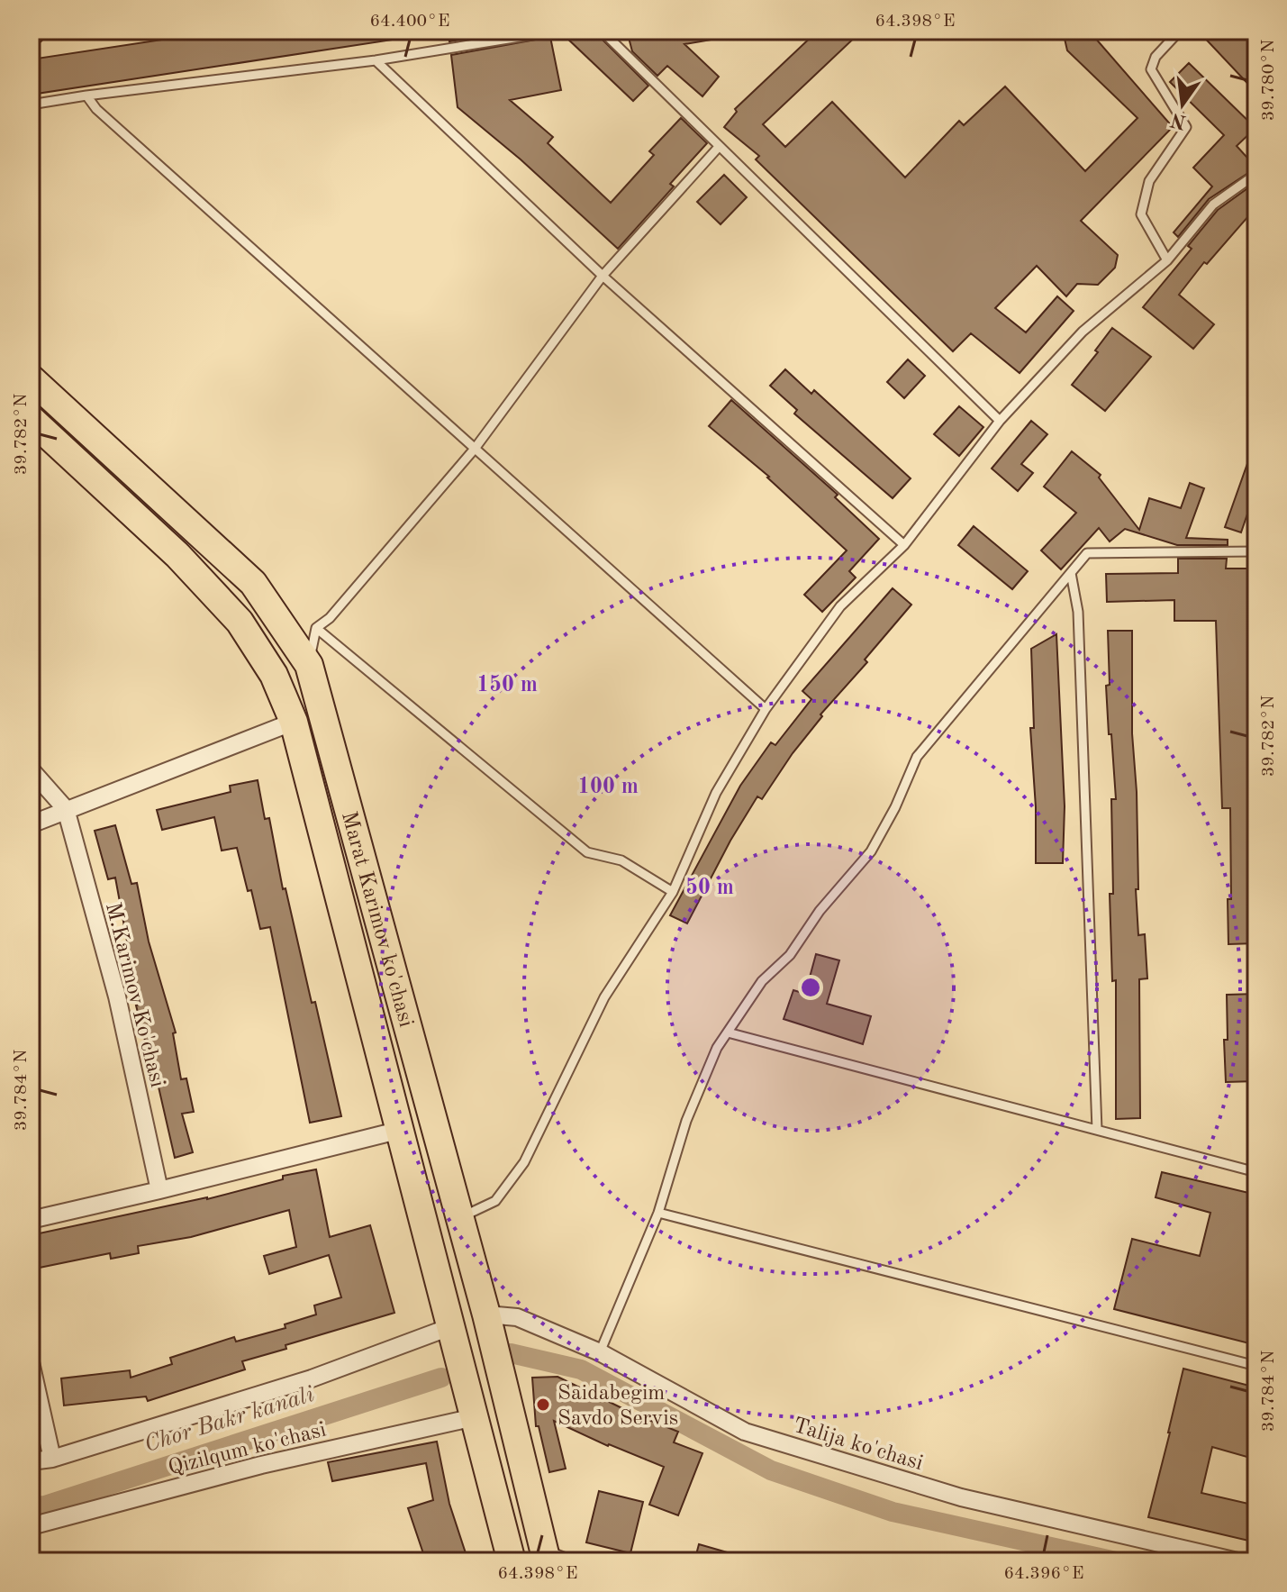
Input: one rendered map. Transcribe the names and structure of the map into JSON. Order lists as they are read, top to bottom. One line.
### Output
{"streets":{"main road":["Marat Karimov ko'chasi"],"street":["M.Karimov Ko'chasi","Talija ko'chasi","Qizilqum ko'chasi"]},"crossings":[["Marat Karimov ko'chasi","Talija ko'chasi"],["Marat Karimov ko'chasi","Qizilqum ko'chasi"]],"water":["Chor Bakr kanali"],"places":["Saidabegim Savdo Servis"],"north":"bottom","coordinates":["64.400°E","64.398°E","39.780°N","39.782°N","39.784°N","64.396°E"],"rings":["150 m","100 m","50 m"]}
